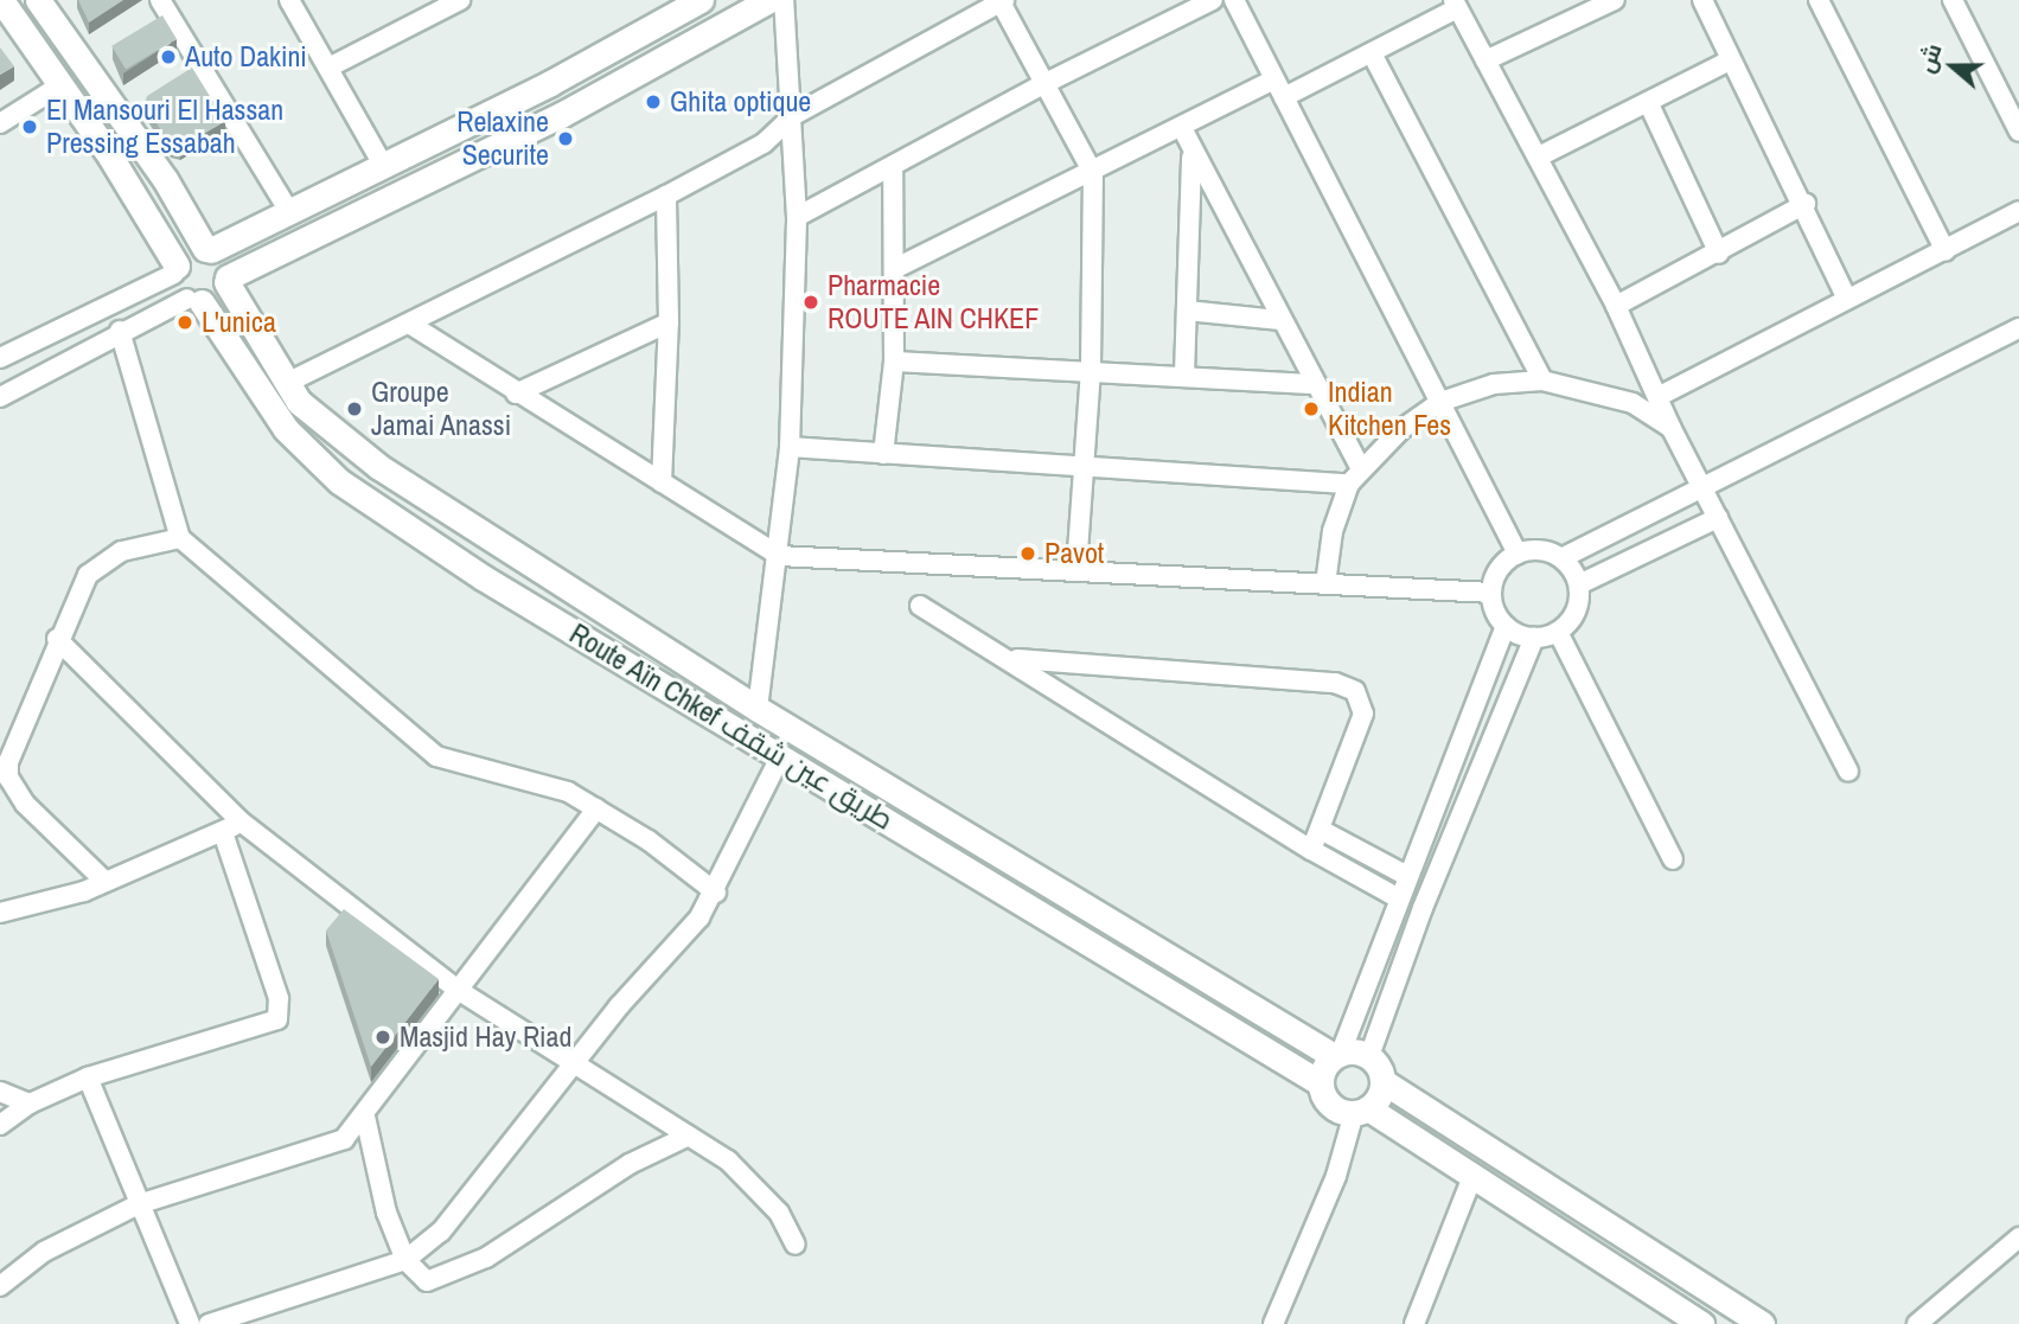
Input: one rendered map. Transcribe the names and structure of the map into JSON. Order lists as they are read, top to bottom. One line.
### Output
{"streets":{"main road":["Route Aïn Chkef طريق عين شقف"]},"places":["Auto Dakini","Ghita optique","El Mansouri El Hassan Pressing Essabah","Relaxine Securite","Pharmacie ROUTE AIN CHKEF","L'unica","Groupe Jamai Anassi","Indian Kitchen Fes","Pavot","Masjid Hay Riad"],"north":"left"}
